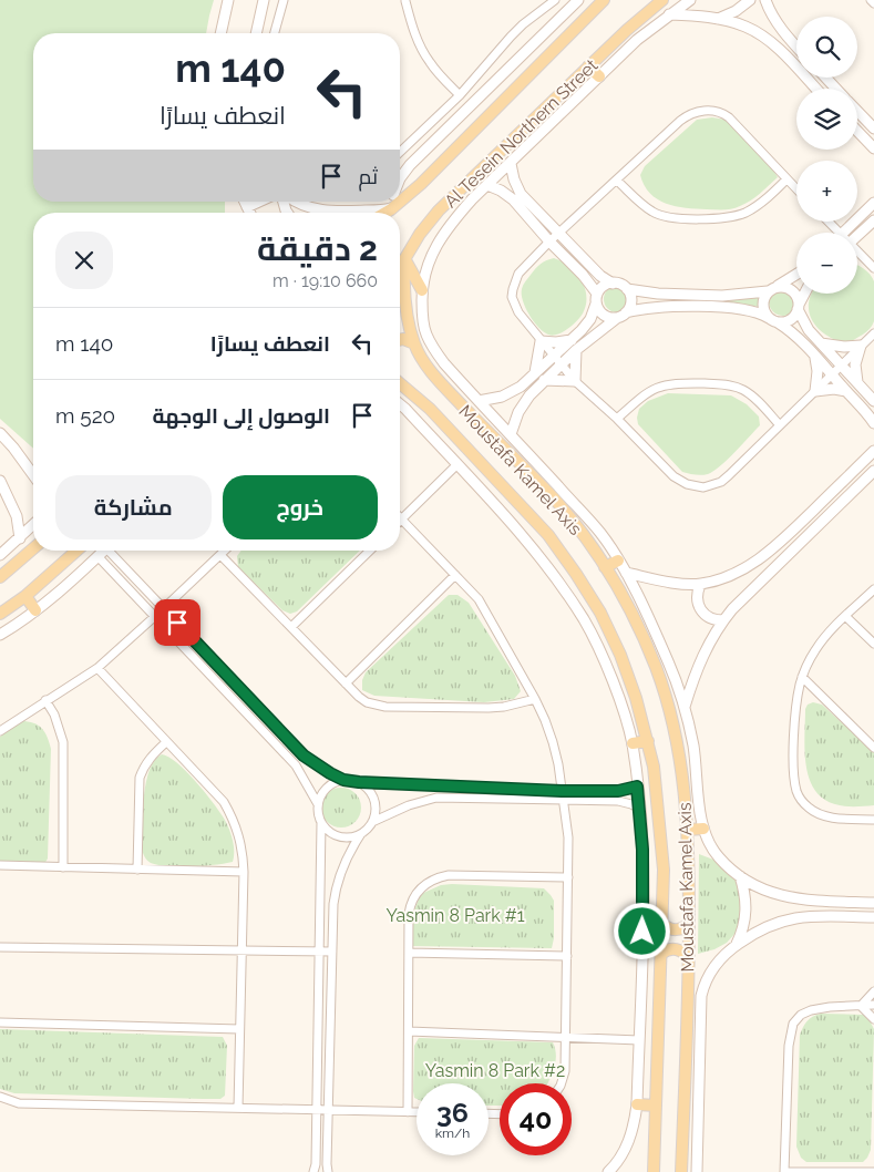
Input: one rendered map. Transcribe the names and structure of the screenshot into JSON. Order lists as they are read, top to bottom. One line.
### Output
{"streets":{"main road":["Al Tesein Northern Street","Moustafa Kamel Axis"]},"crossings":[["Al Tesein Northern Street","Moustafa Kamel Axis"]],"parks":["Yasmin 8 Park #1","Yasmin 8 Park #2"],"page":{"map_buttons":["+","−"],"turn":["140 m","انعطف يسارًا"],"then":"ثم","heading":["2 دقيقة","660 m · 19:10"],"list":[{"name":"انعطف يسارًا","value":"140 m"},{"name":"الوصول إلى الوجهة","value":"520 m"}],"buttons":["خروج","مشاركة"],"speed":"36 km/h","limit":"40"}}
